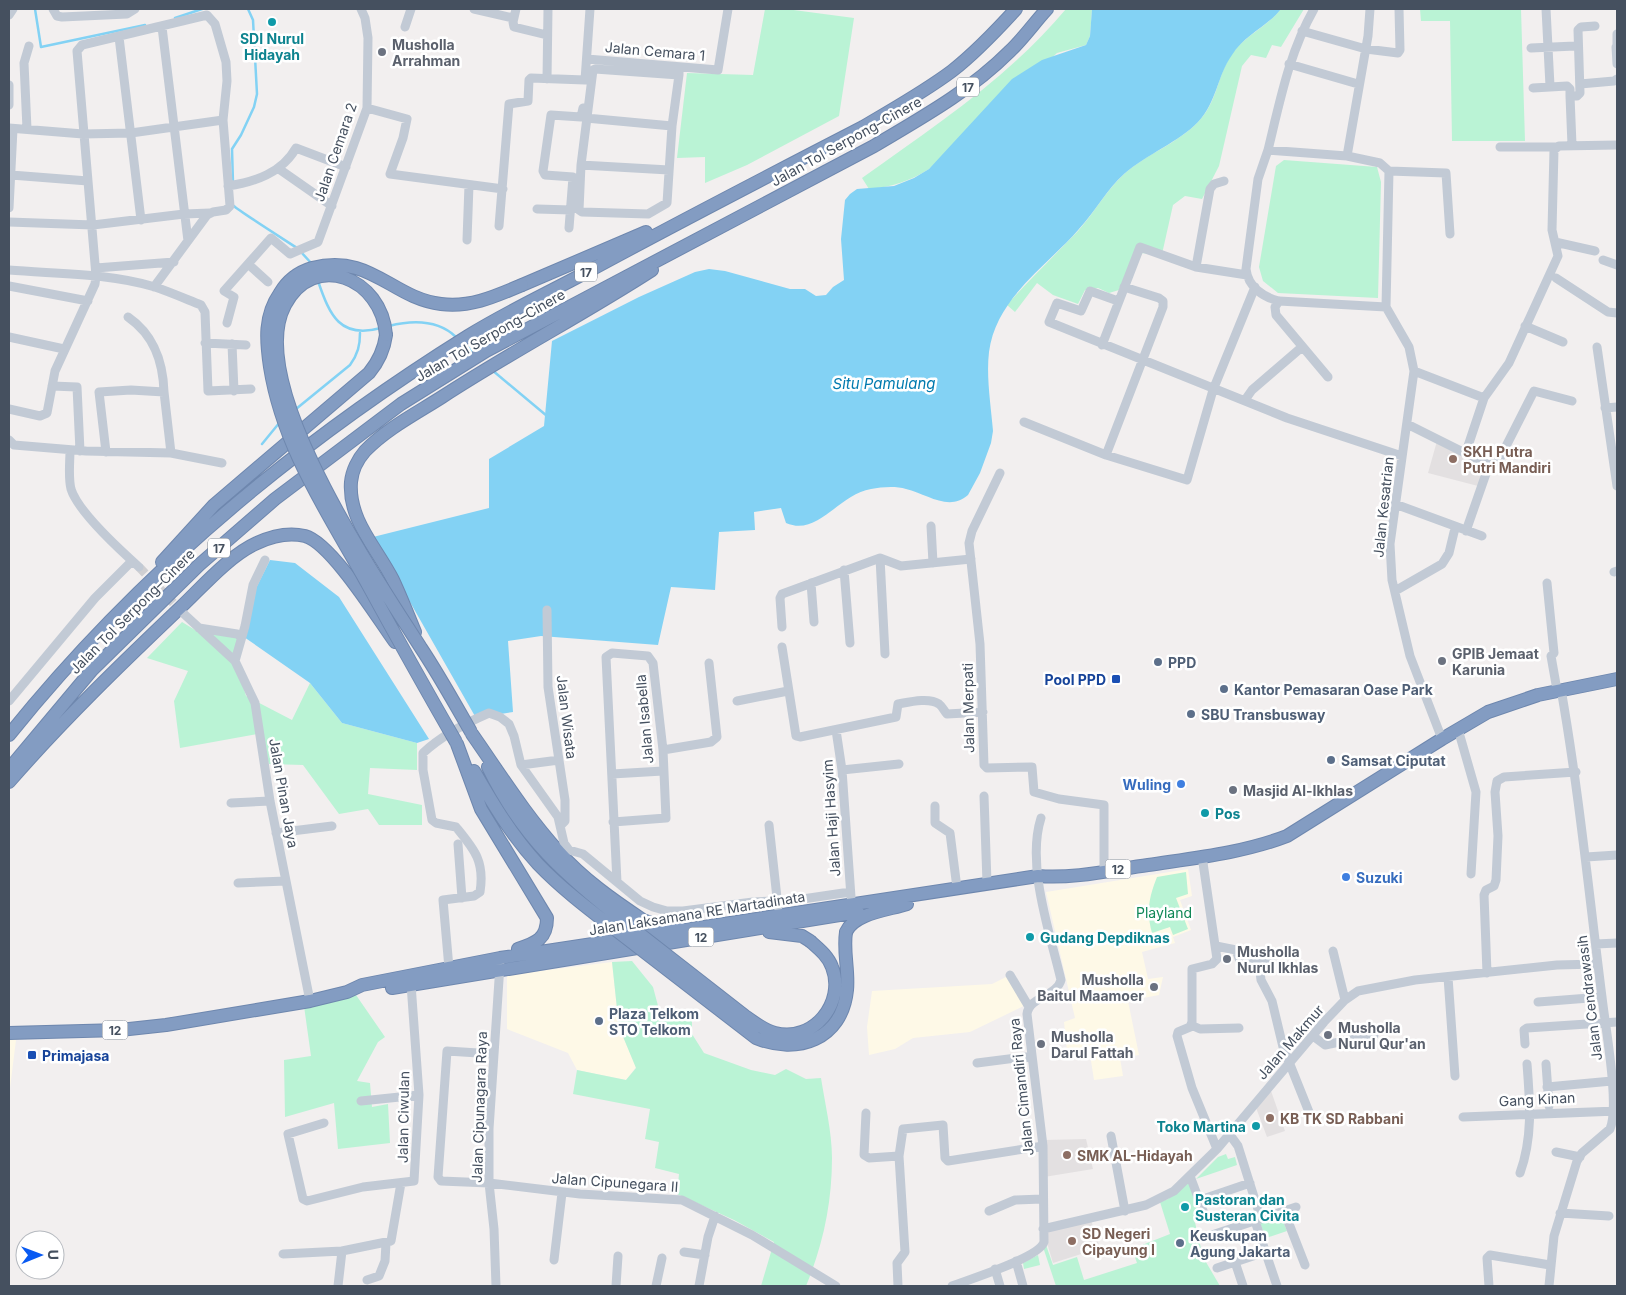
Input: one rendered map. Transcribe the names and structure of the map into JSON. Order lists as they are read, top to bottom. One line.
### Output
{"streets":{"highway":["17","Jalan Tol Serpong–Cinere","12","Jalan Laksamana RE Martadinata"],"street":["Jalan Cemara 1","Jalan Cemara 2","Jalan Kesatrian","Jalan Merpati","Jalan Wisata","Jalan Isabella","Jalan Pinan Jaya","Jalan Haji Hasyim","Jalan Cendrawasih","Jalan Makmur","Jalan Cimandiri Raya","Gang Kinan","Jalan Cipunagara Raya","Jalan Ciwulan","Jalan Cipunegara II"]},"crossings":[["Jalan Kesatrian","Jalan Laksamana RE Martadinata"],["Jalan Merpati","Jalan Laksamana RE Martadinata"],["Jalan Pinan Jaya","Jalan Laksamana RE Martadinata"],["Jalan Haji Hasyim","Jalan Laksamana RE Martadinata"],["Jalan Laksamana RE Martadinata","Jalan Cendrawasih"],["Jalan Laksamana RE Martadinata","Jalan Cimandiri Raya"],["Jalan Laksamana RE Martadinata","Jalan Cipunagara Raya"],["Jalan Laksamana RE Martadinata","Jalan Ciwulan"],["Jalan Cendrawasih","Jalan Makmur"],["Jalan Cendrawasih","Gang Kinan"],["Jalan Makmur","Jalan Cimandiri Raya"],["Jalan Cipunagara Raya","Jalan Cipunegara II"]],"water":["Situ Pamulang"],"parks":["Playland"],"places":{"other":["SDI Nurul Hidayah","Musholla Arrahman","SKH Putra Putri Mandiri","GPIB Jemaat Karunia","PPD","Kantor Pemasaran Oase Park","SBU Transbusway","Samsat Ciputat","Wuling","Masjid Al-Ikhlas","Pos","Suzuki","Gudang Depdiknas","Musholla Nurul Ikhlas","Musholla Baitul Maamoer","Plaza Telkom STO Telkom","Musholla Nurul Qur'an","Musholla Darul Fattah","KB TK SD Rabbani","Toko Martina","SMK AL-Hidayah","Pastoran dan Susteran Civita","SD Negeri Cipayung I","Keuskupan Agung Jakarta"],"transit":["Pool PPD","Primajasa"]},"north":"right"}
